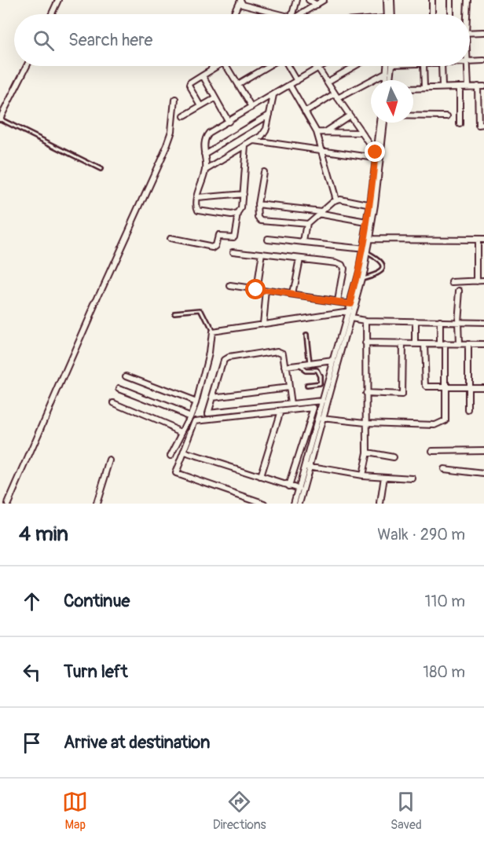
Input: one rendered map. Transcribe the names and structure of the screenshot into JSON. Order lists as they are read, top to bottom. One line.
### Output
{"north":"bottom","page":{"search":"Search here","heading":["4 min","Walk · 290 m"],"list":[["Continue","110 m"],["Turn left","180 m"],"Arrive at destination"],"nav":["Map","Directions","Saved"]}}
